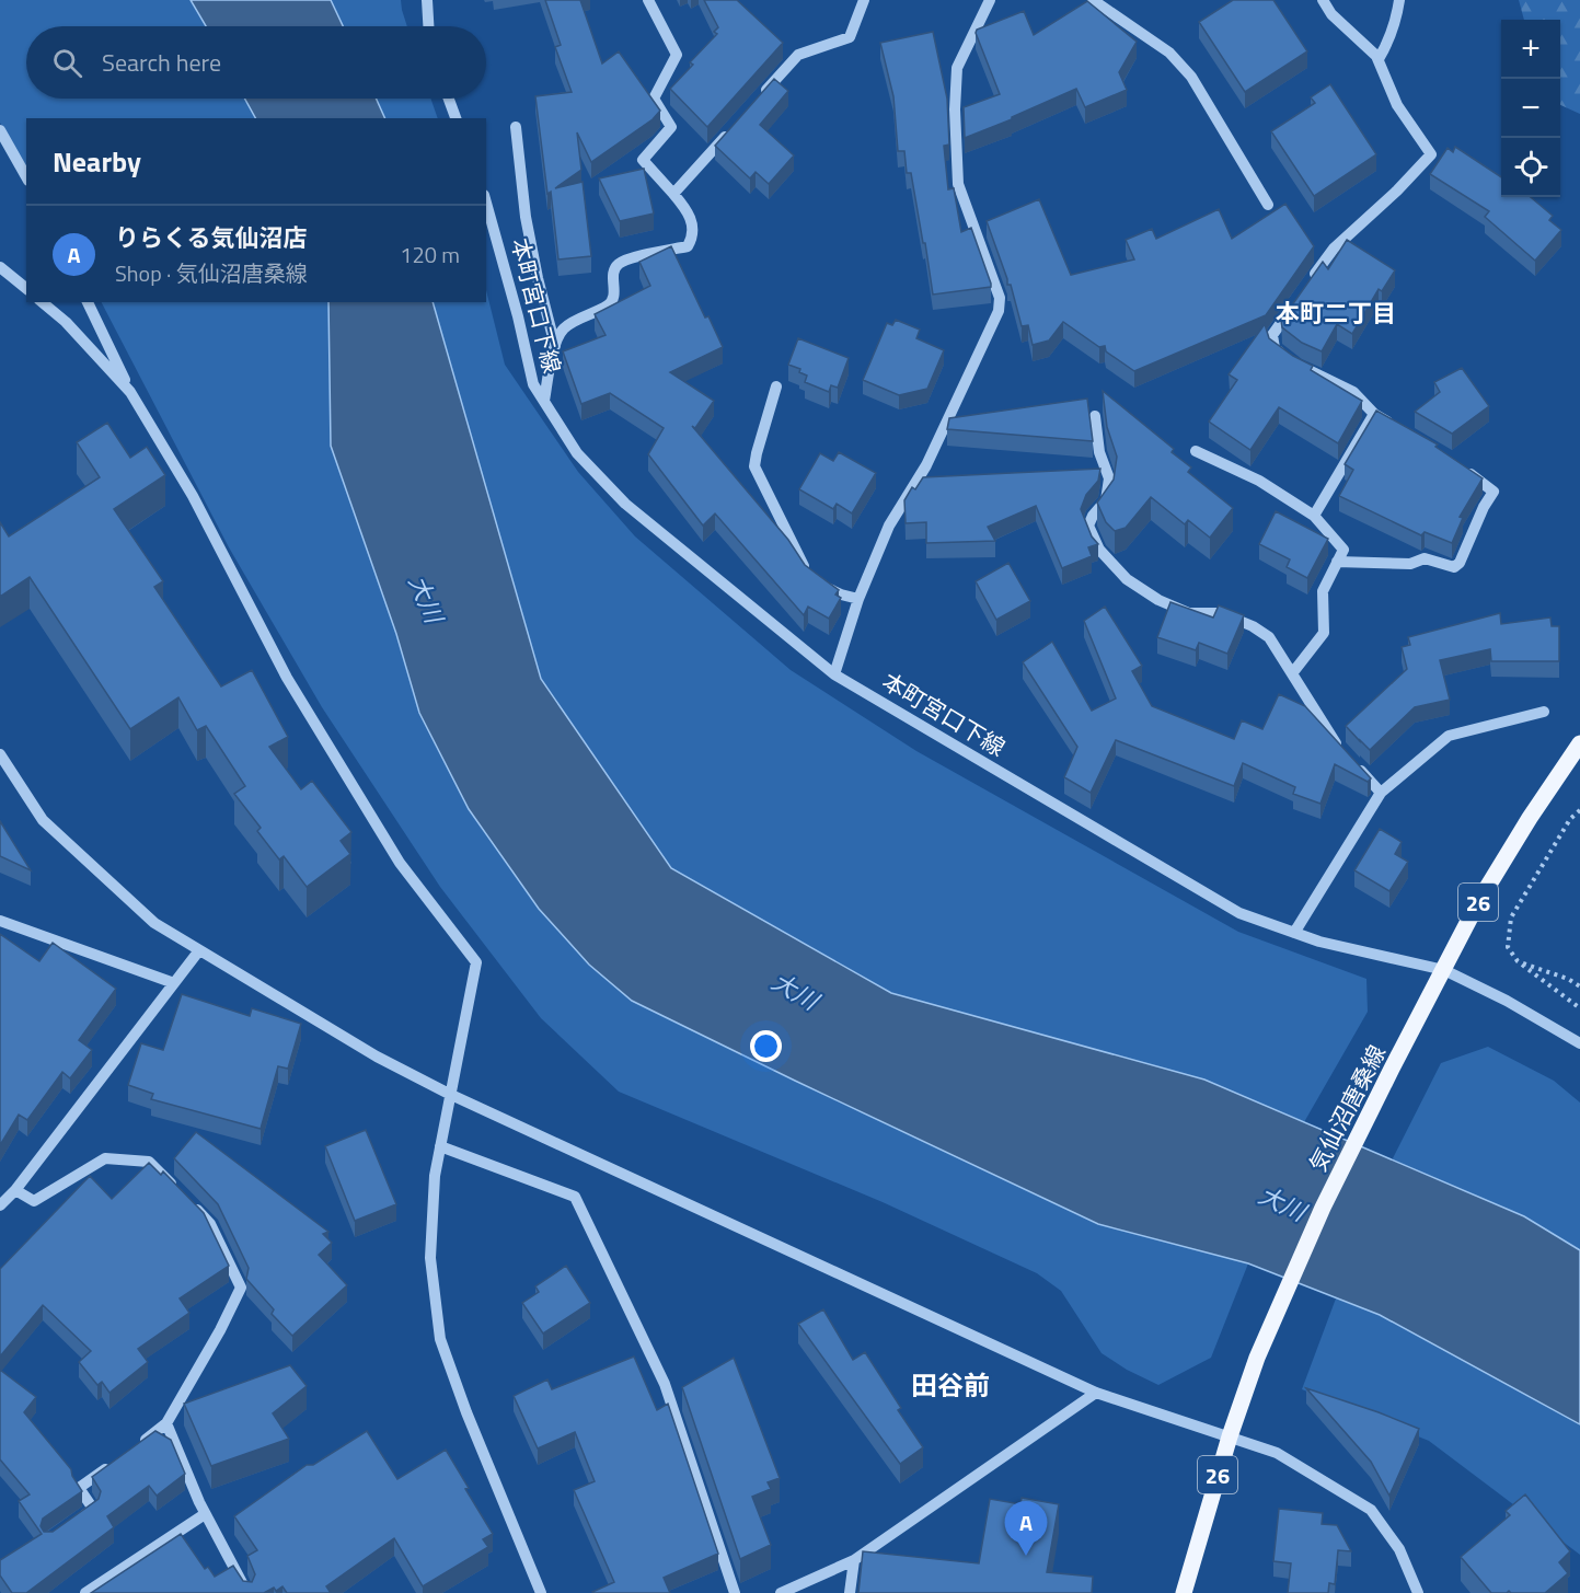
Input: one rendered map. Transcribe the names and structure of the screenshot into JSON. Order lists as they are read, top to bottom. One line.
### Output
{"streets":{"main road":["26","気仙沼唐桑線"],"street":["本町宮口下線"]},"crossings":[["本町宮口下線","気仙沼唐桑線"]],"districts":["本町二丁目","田谷前"],"water":["大川"],"page":{"map_buttons":["+","−"],"search":"Search here","heading":"Nearby","list":[{"mark":"A","name":"りらくる気仙沼店","note":"Shop · 気仙沼唐桑線","value":"120 m"}],"pins":"A"}}
